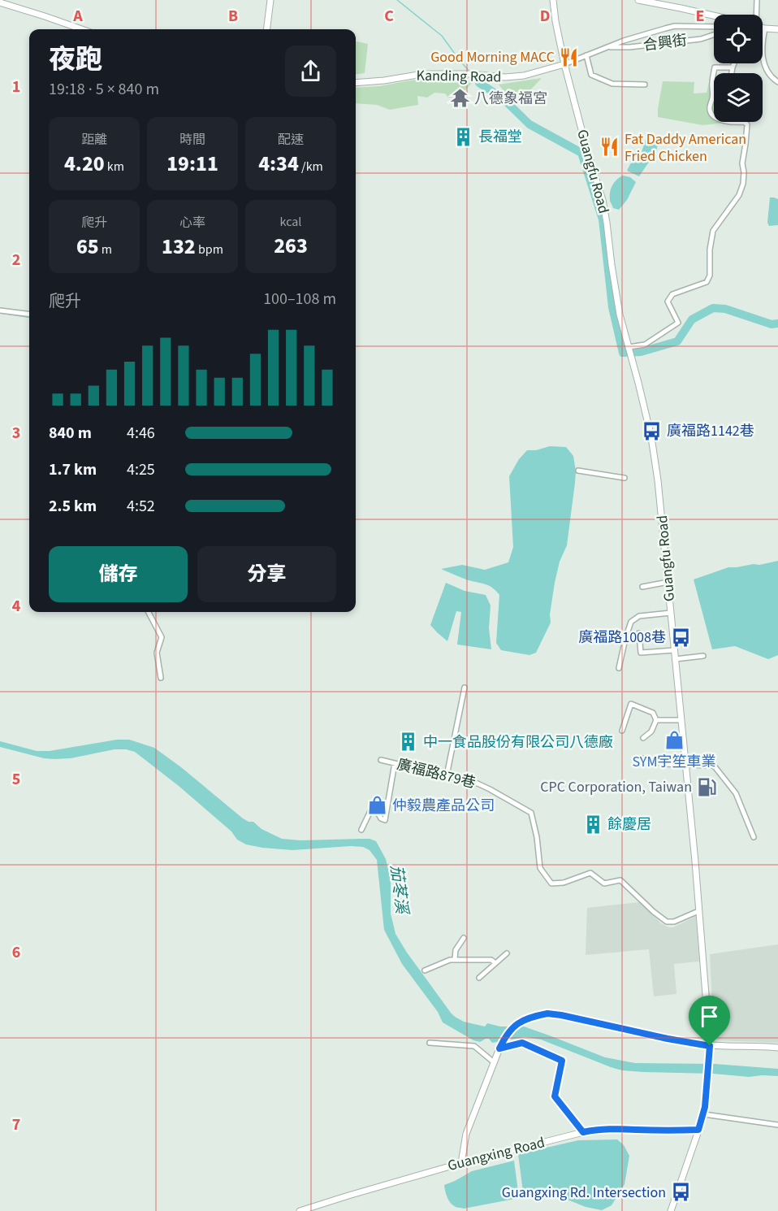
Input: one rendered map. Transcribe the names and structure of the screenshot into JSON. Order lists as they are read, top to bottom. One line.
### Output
{"streets":{"street":["合興街","Kanding Road","Guangfu Road","廣福路879巷","Guangxing Road"]},"crossings":[["Kanding Road","Guangfu Road"],["Guangfu Road","廣福路879巷"]],"water":["茄苳溪"],"places":{"restaurant":["Good Morning MACC","Fat Daddy American Fried Chicken"],"temple":["八德象福宮"],"building":["長福堂","中一食品股份有限公司八德廠","餘慶居"],"bus stop":["廣福路1142巷","廣福路1008巷","Guangxing Rd. Intersection"],"shop":["SYM宇笙車業","仲毅農產品公司"],"fuel station":["CPC Corporation, Taiwan"]},"page":{"heading":["夜跑","19:18 · 5 × 840 m"],"stats":[["距離","4.20 km"],["時間","19:11"],["配速","4:34 /km"],["爬升","65 m"],["心率","132 bpm"],["kcal","263"]],"chart":["爬升","100–108 m"],"list":[{"name":"840 m","note":"4:46"},{"name":"1.7 km","note":"4:25"},{"name":"2.5 km","note":"4:52"}],"buttons":["儲存","分享"]},"grid":{"columns":["A","B","C","D","E"],"rows":["1","2","3","4","5","6","7"]}}
